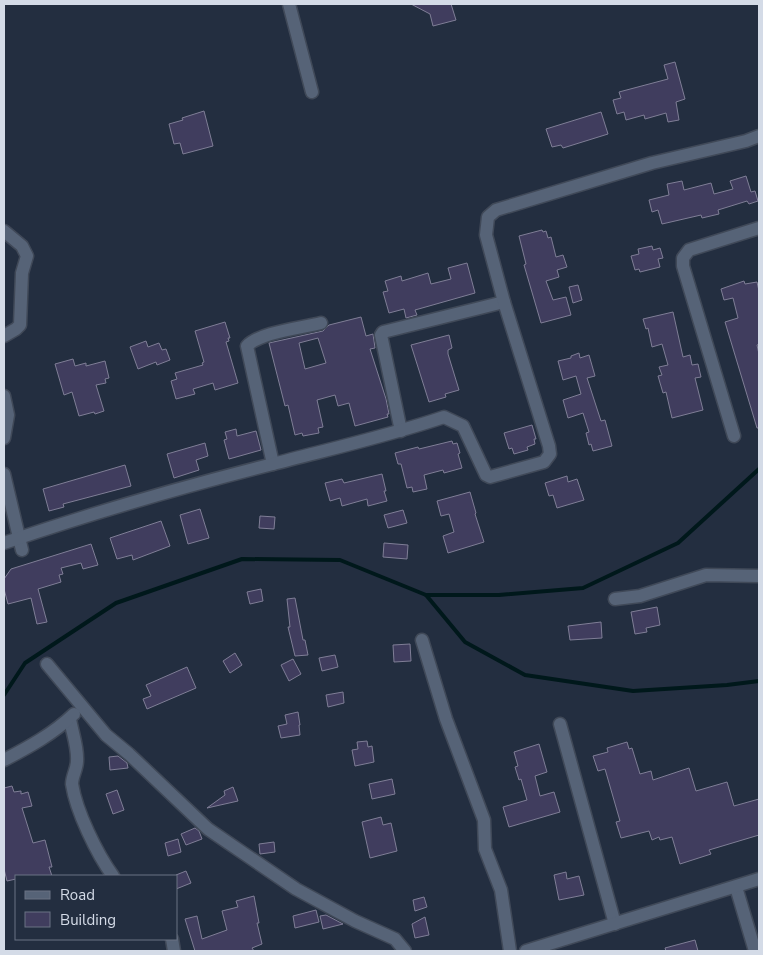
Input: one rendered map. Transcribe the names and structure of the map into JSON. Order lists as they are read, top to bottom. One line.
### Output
{"legend":["Road","Building"]}
